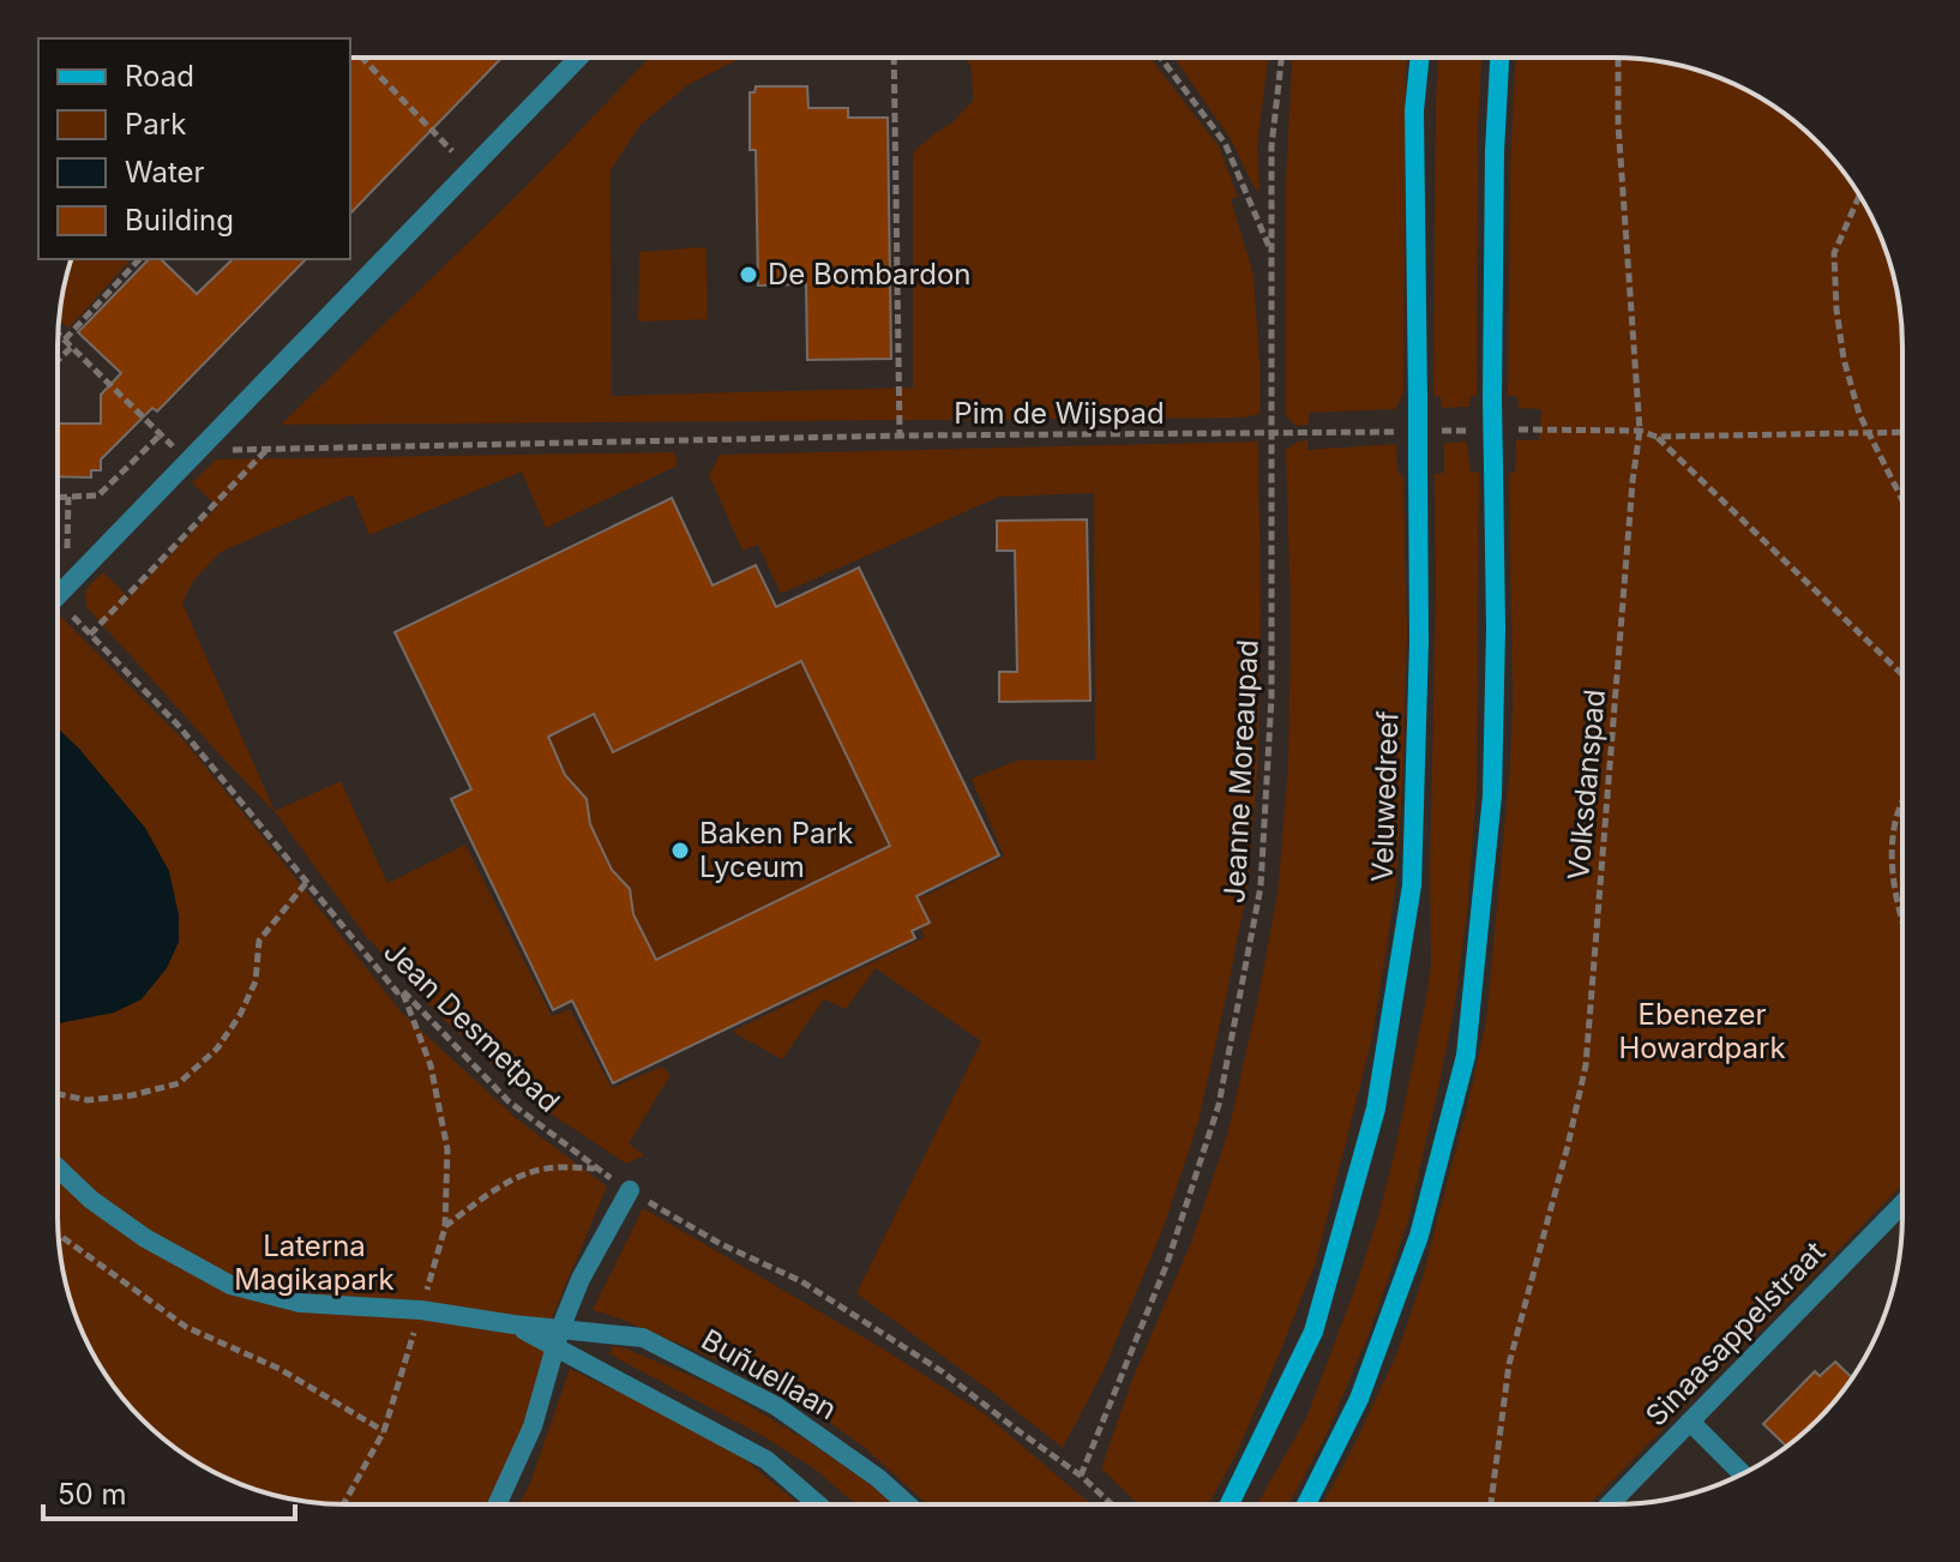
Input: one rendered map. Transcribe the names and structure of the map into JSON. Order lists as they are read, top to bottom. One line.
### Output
{"streets":{"main road":["Veluwedreef"],"street":["Sinaasappelstraat","Buñuellaan"],"path":["Pim de Wijspad","Jeanne Moreaupad","Volksdanspad","Jean Desmetpad"]},"crossings":[["Pim de Wijspad","Jeanne Moreaupad"],["Jeanne Moreaupad","Jean Desmetpad"]],"parks":["Ebenezer Howardpark","Laterna Magikapark"],"places":["De Bombardon","Baken Park Lyceum"],"legend":["Road","Park","Water","Building"],"scale_bar":"50 m"}
